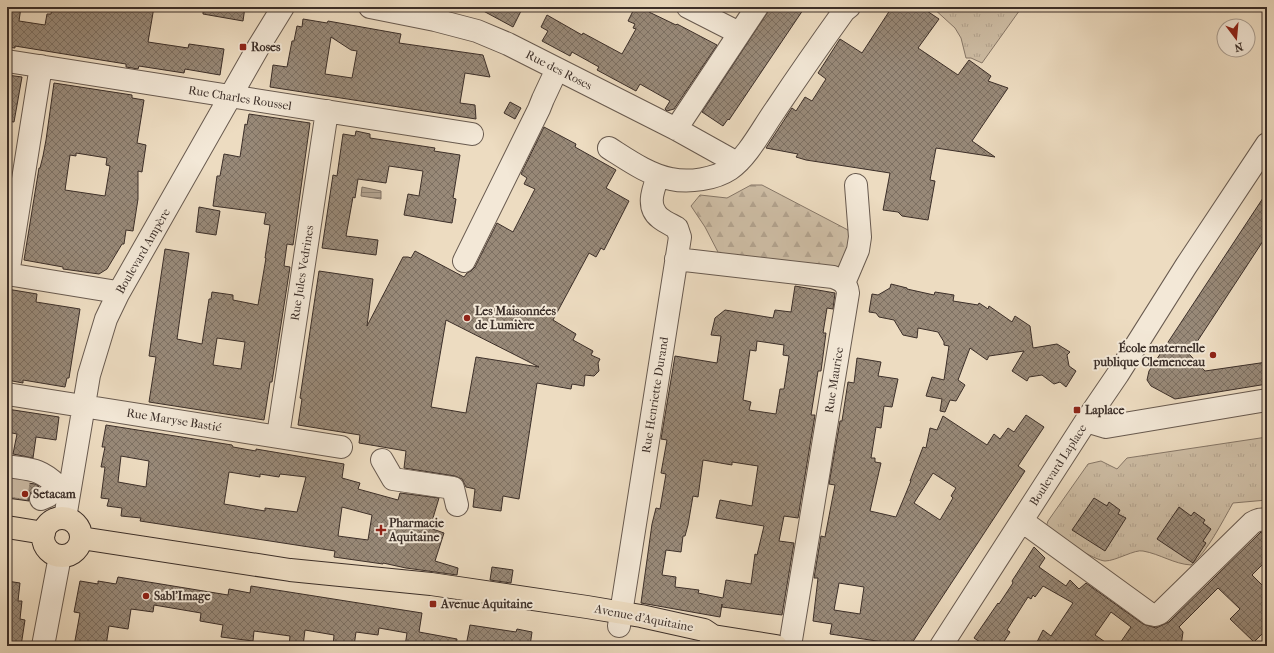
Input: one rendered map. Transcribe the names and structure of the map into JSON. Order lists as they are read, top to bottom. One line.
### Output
{"streets":{"main road":["Avenue d'Aquitaine"],"street":["Rue des Roses","Rue Charles Roussel","Boulevard Ampère","Rue Jules Vedrines","Rue Maurice","Rue Henriette Durand","Rue Maryse Bastié","Boulevard Laplace"]},"crossings":[["Rue Charles Roussel","Boulevard Ampère"],["Rue Charles Roussel","Rue Jules Vedrines"],["Boulevard Ampère","Rue Maryse Bastié"],["Boulevard Ampère","Avenue d'Aquitaine"],["Rue Jules Vedrines","Rue Maryse Bastié"],["Rue Henriette Durand","Avenue d'Aquitaine"]],"places":{"transit":["Roses","Laplace","Avenue Aquitaine"],"other":["Les Maisonnées de Lumière","École maternelle publique Clemenceau","Setacam","Sabl'Image"],"health":["Pharmacie Aquitaine"]},"north":"bottom"}
